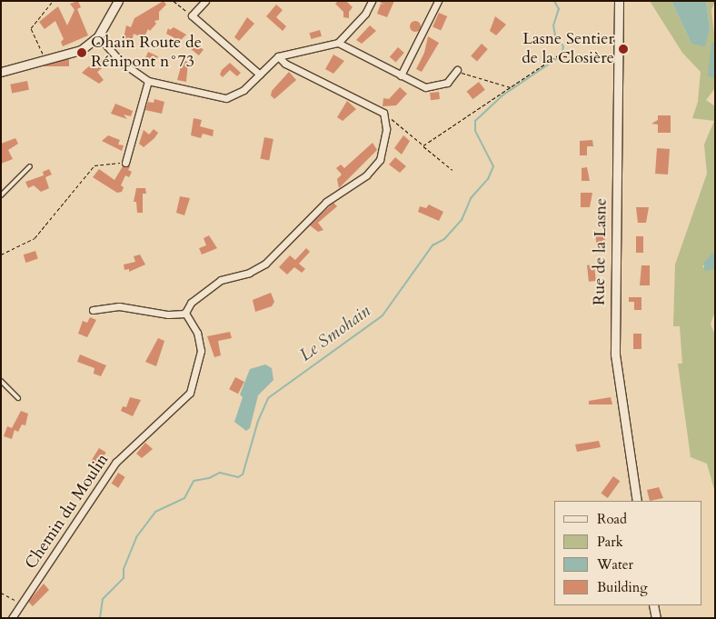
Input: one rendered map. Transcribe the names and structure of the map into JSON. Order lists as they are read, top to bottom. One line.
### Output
{"streets":{"street":["Rue de la Lasne","Chemin du Moulin"]},"water":["Le Smohain"],"places":["Lasne Sentier de la Closière","Ohain Route de Rénipont n°73"],"legend":["Road","Park","Water","Building"]}
